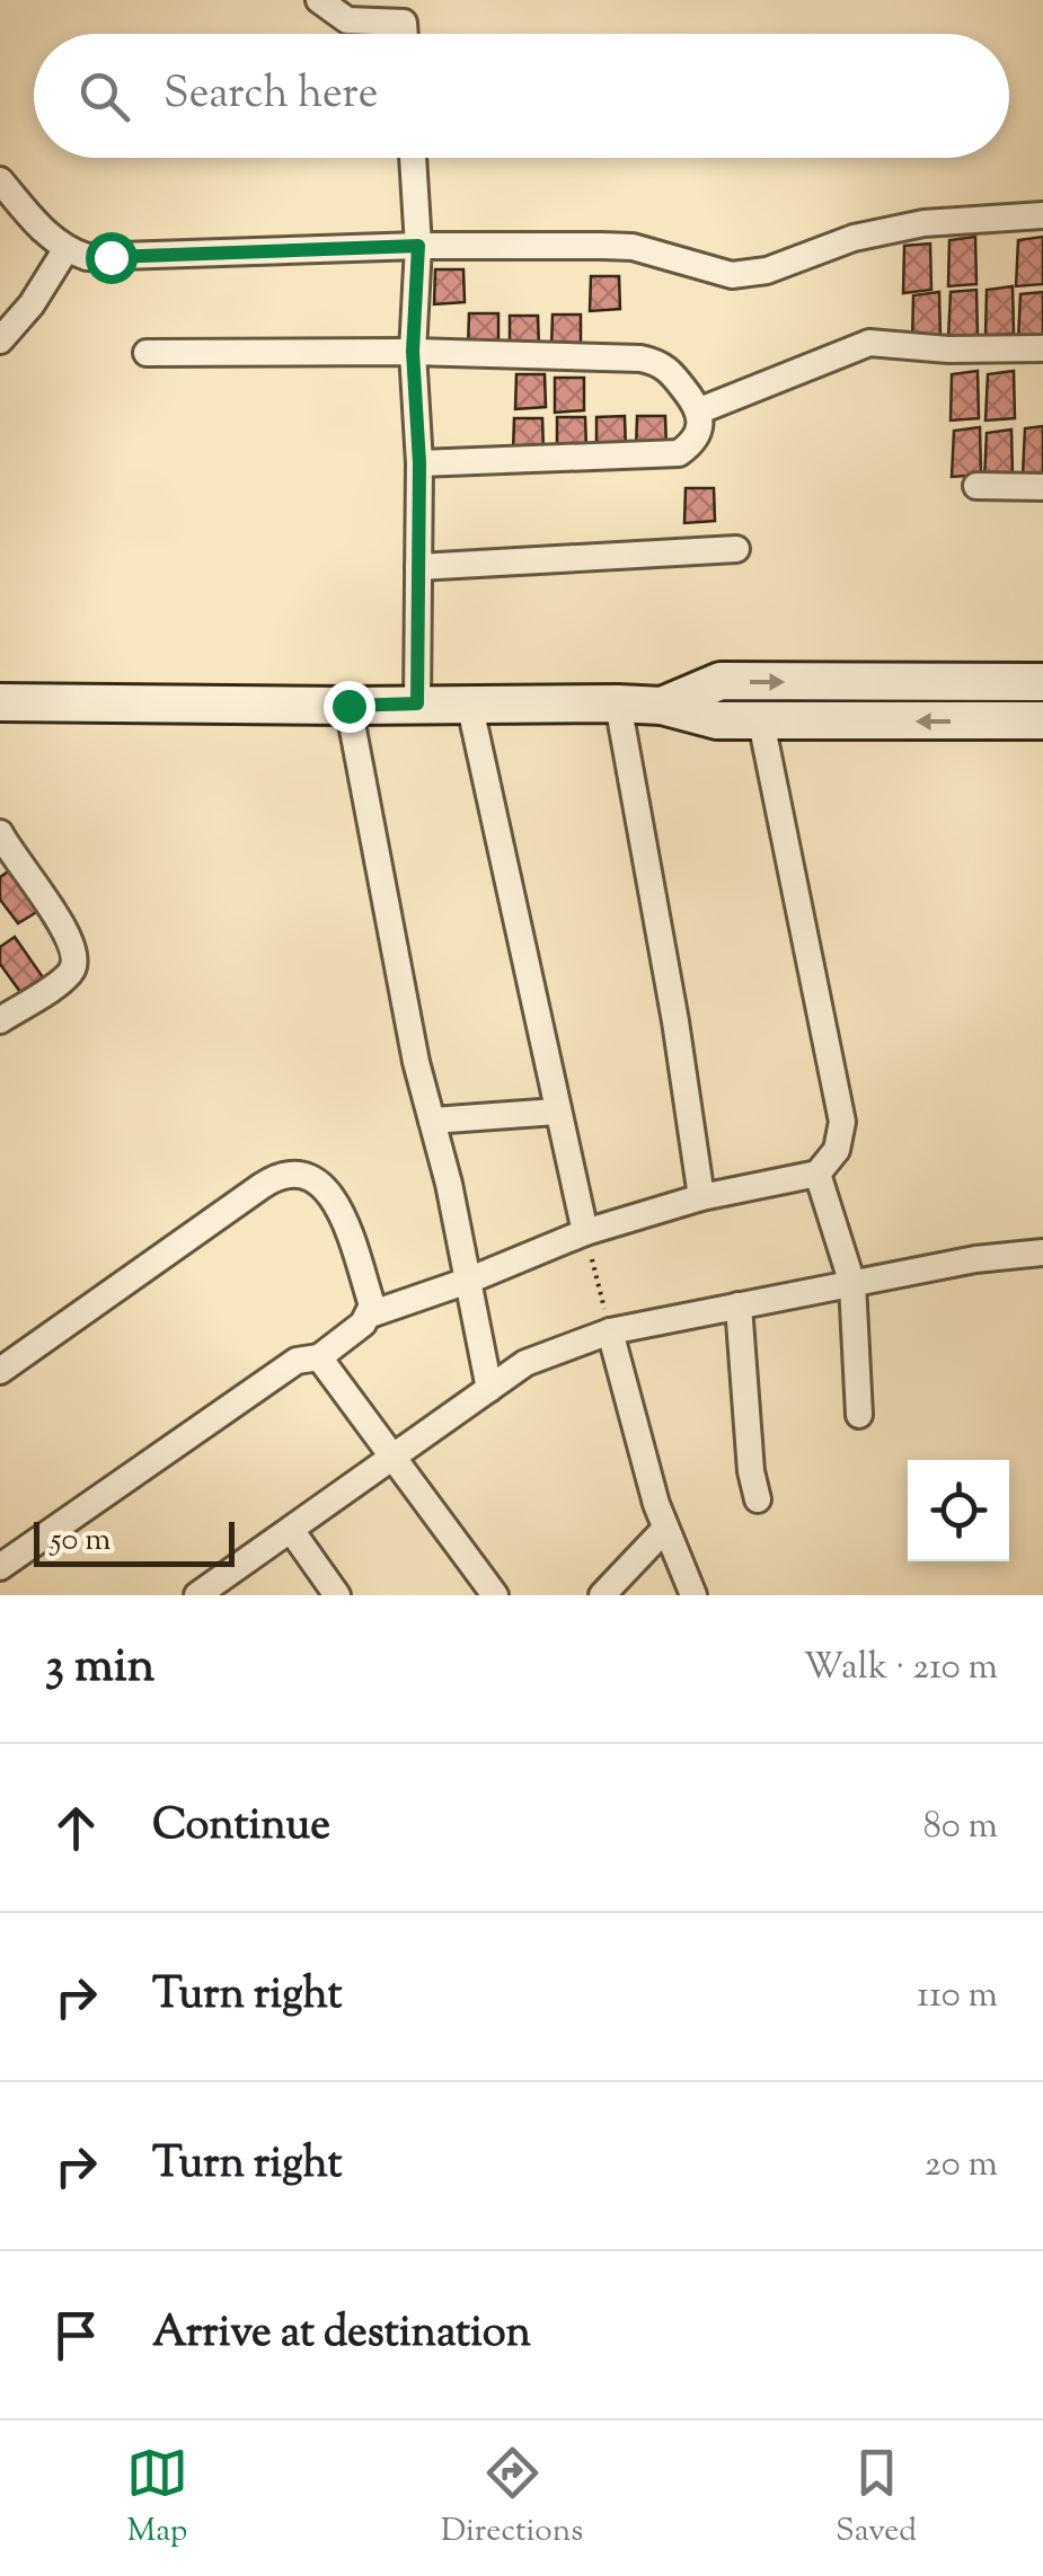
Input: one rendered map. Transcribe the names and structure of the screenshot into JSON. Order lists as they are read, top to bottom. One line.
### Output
{"scale_bar":"50 m","page":{"search":"Search here","scale":"50 m","heading":["3 min","Walk · 210 m"],"list":[["Continue","80 m"],["Turn right","110 m"],["Turn right","20 m"],"Arrive at destination"],"nav":["Map","Directions","Saved"]}}
